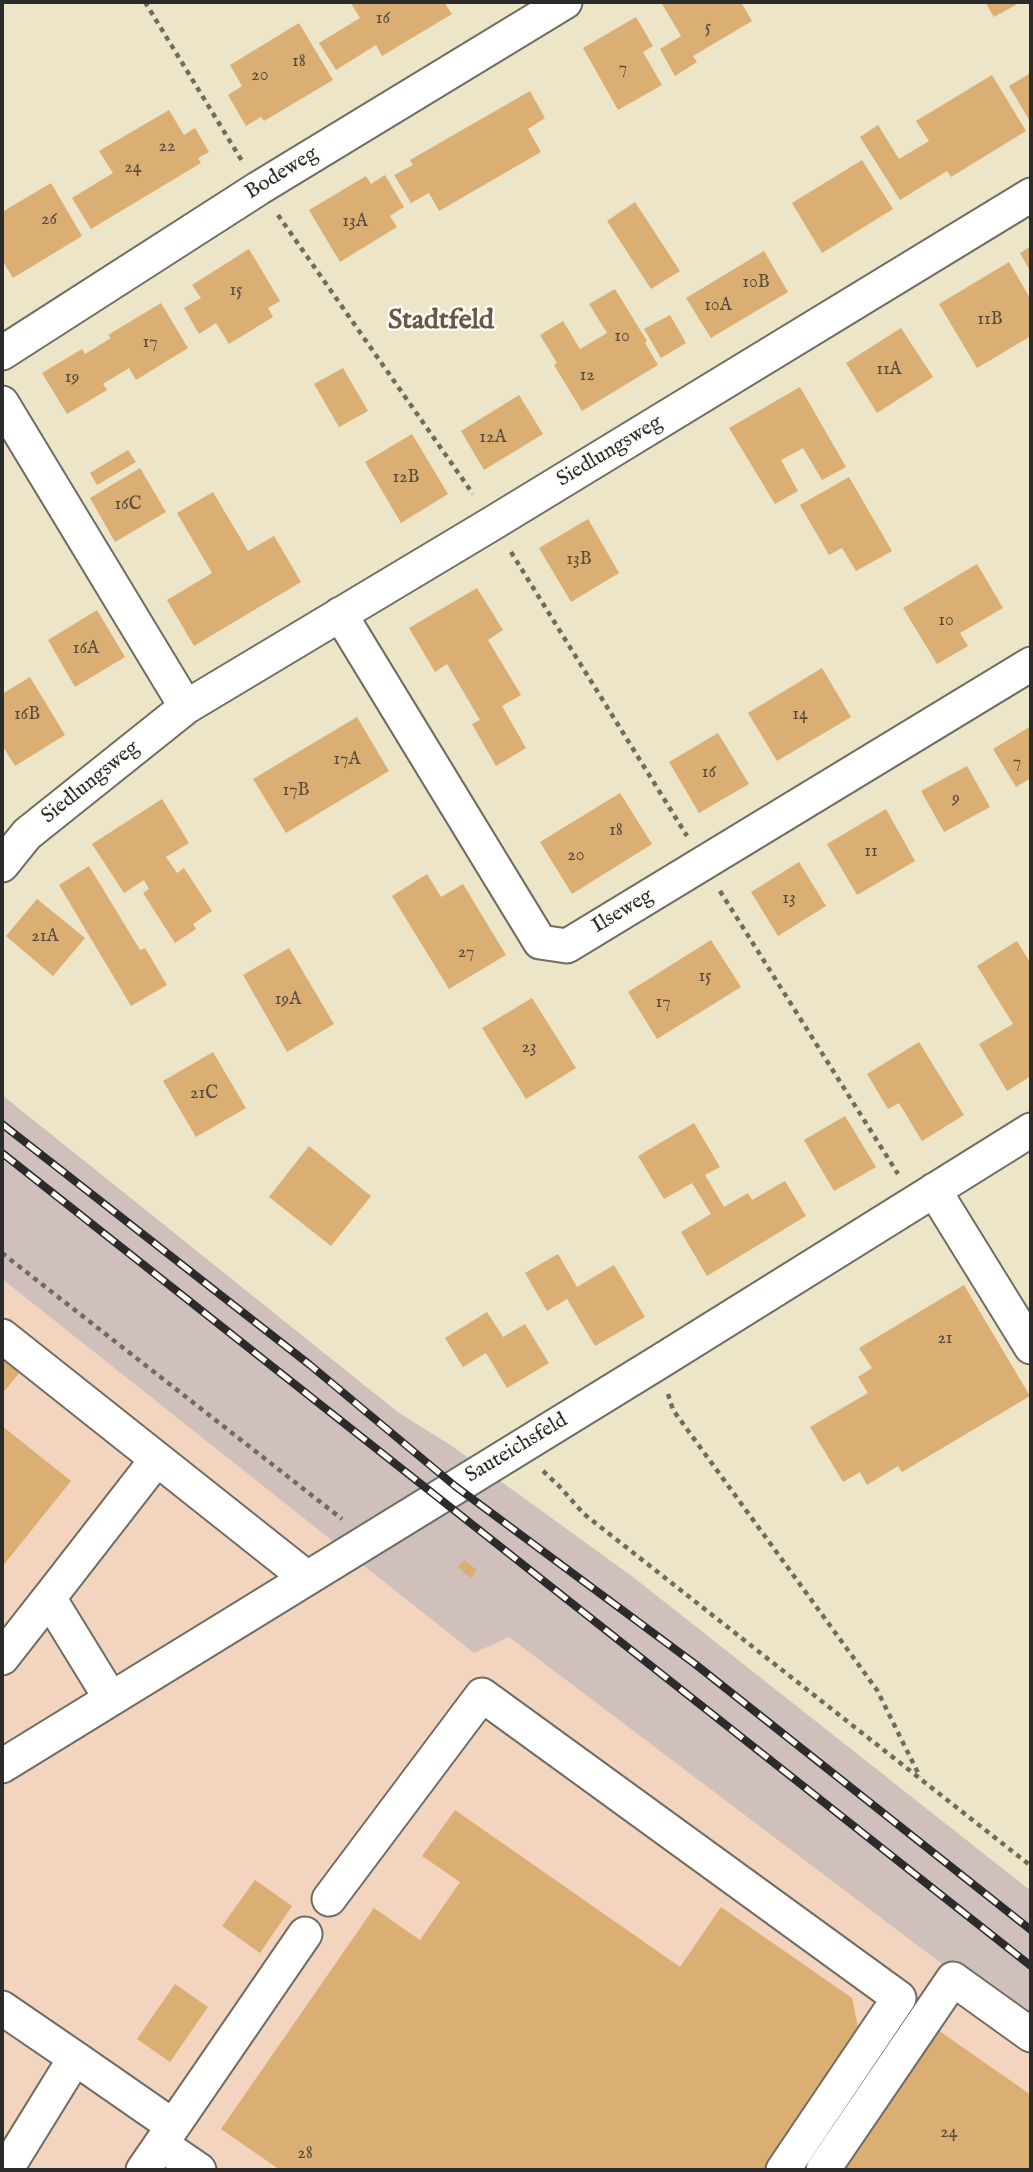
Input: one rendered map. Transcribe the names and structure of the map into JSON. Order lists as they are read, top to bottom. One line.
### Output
{"streets":{"street":["Bodeweg","Siedlungsweg","Ilseweg","Sauteichsfeld"]},"crossings":[["Siedlungsweg","Ilseweg"]],"districts":["Stadtfeld"],"house_numbers":["16","5","18","7","20","22","24","26","13A","10B","15","10A","11B","10","17","11A","12","19","12A","12B","16C","13B","10","16A","16B","14","17A","7","16","17B","9","18","11","20","13","21A","27","15","19A","17","23","21C","21","24","28"]}
